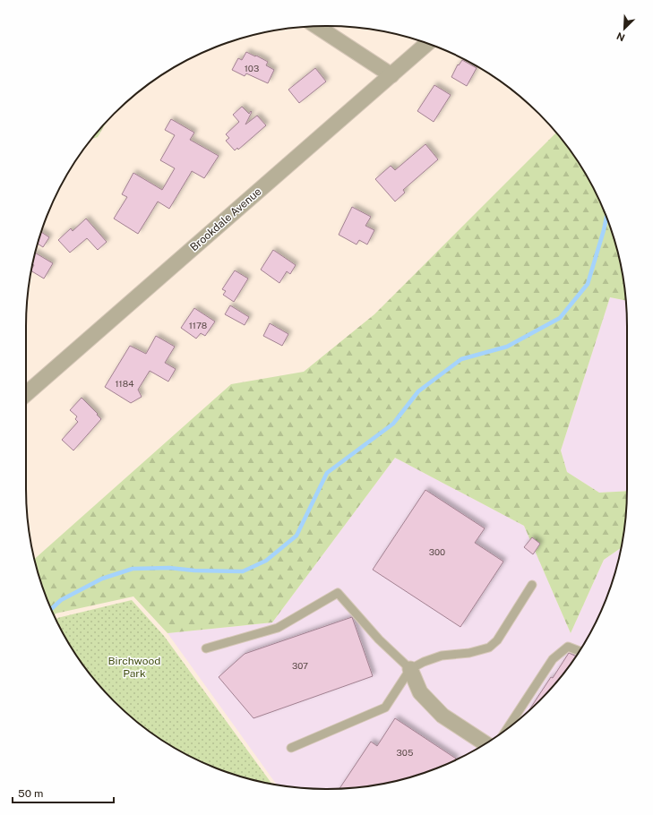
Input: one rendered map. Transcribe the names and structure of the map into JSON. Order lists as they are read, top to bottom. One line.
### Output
{"streets":{"street":["Brookdale Avenue"]},"parks":["Birchwood Park"],"house_numbers":["103","1178","1184","300","307","305"],"scale_bar":"50 m","north":"bottom left"}
